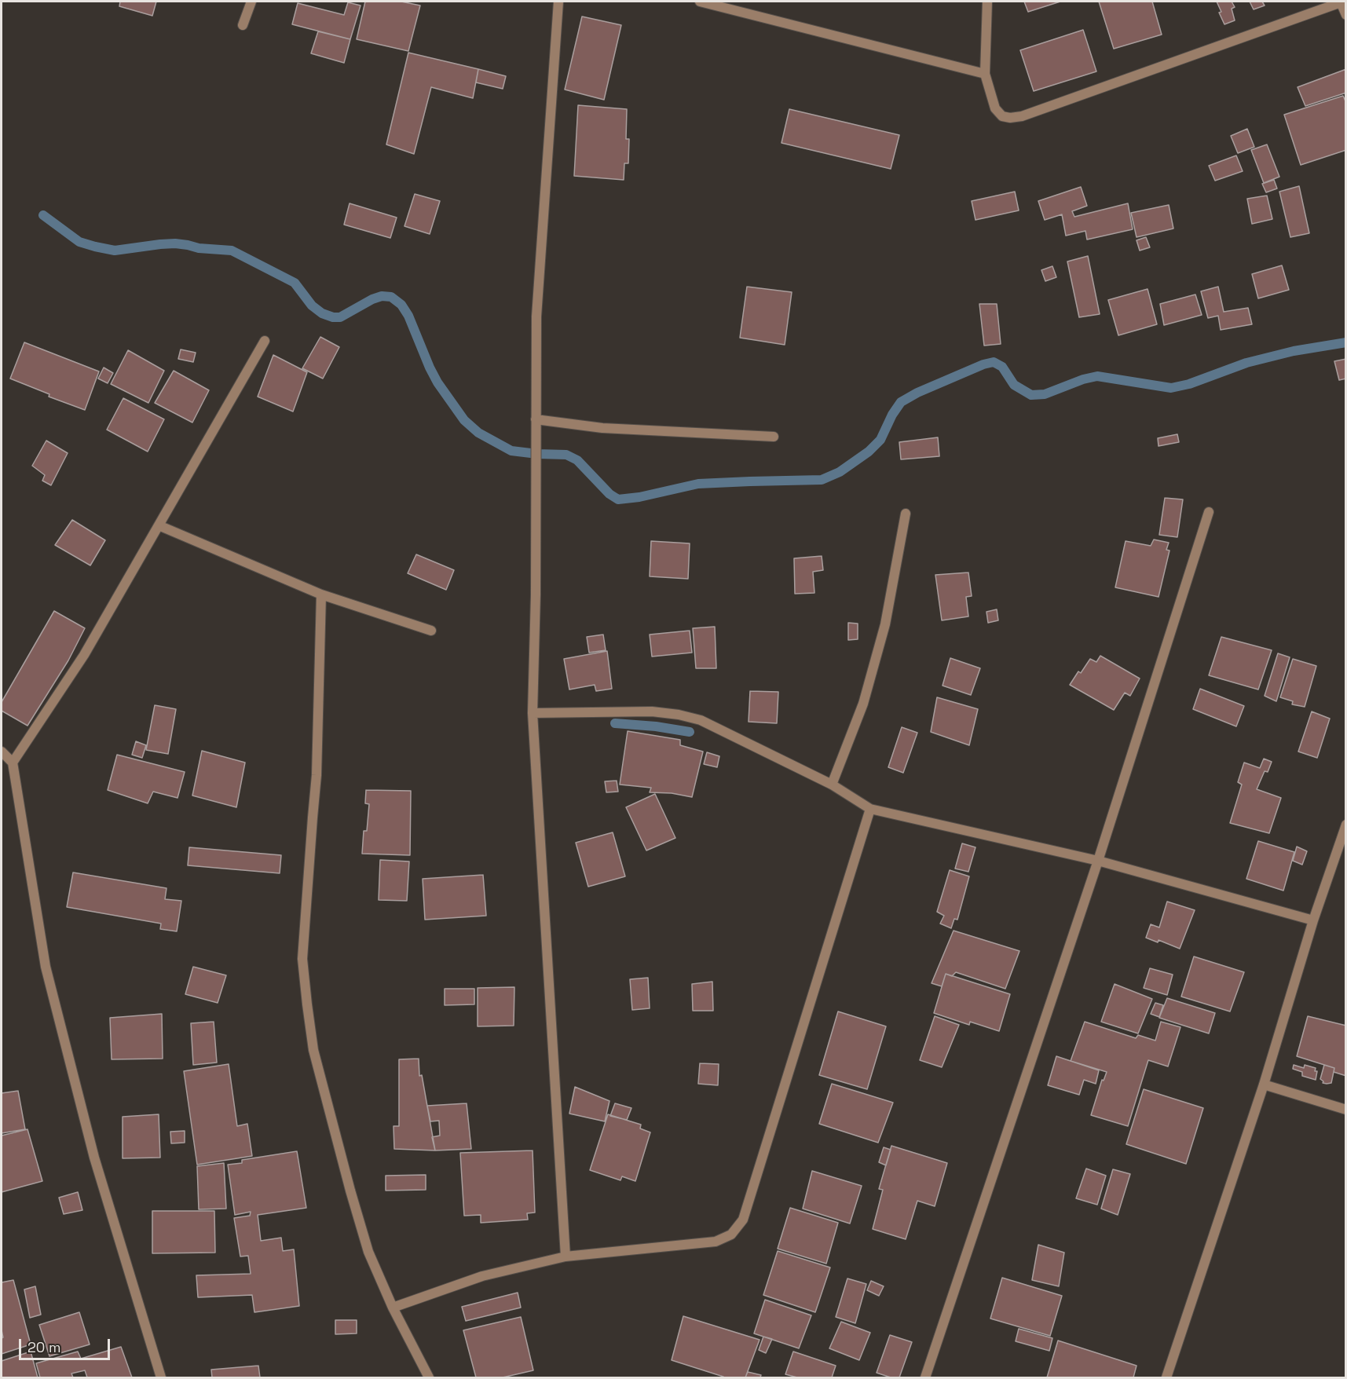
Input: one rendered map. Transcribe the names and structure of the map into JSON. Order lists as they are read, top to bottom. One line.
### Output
{"scale_bar":"20 m"}
